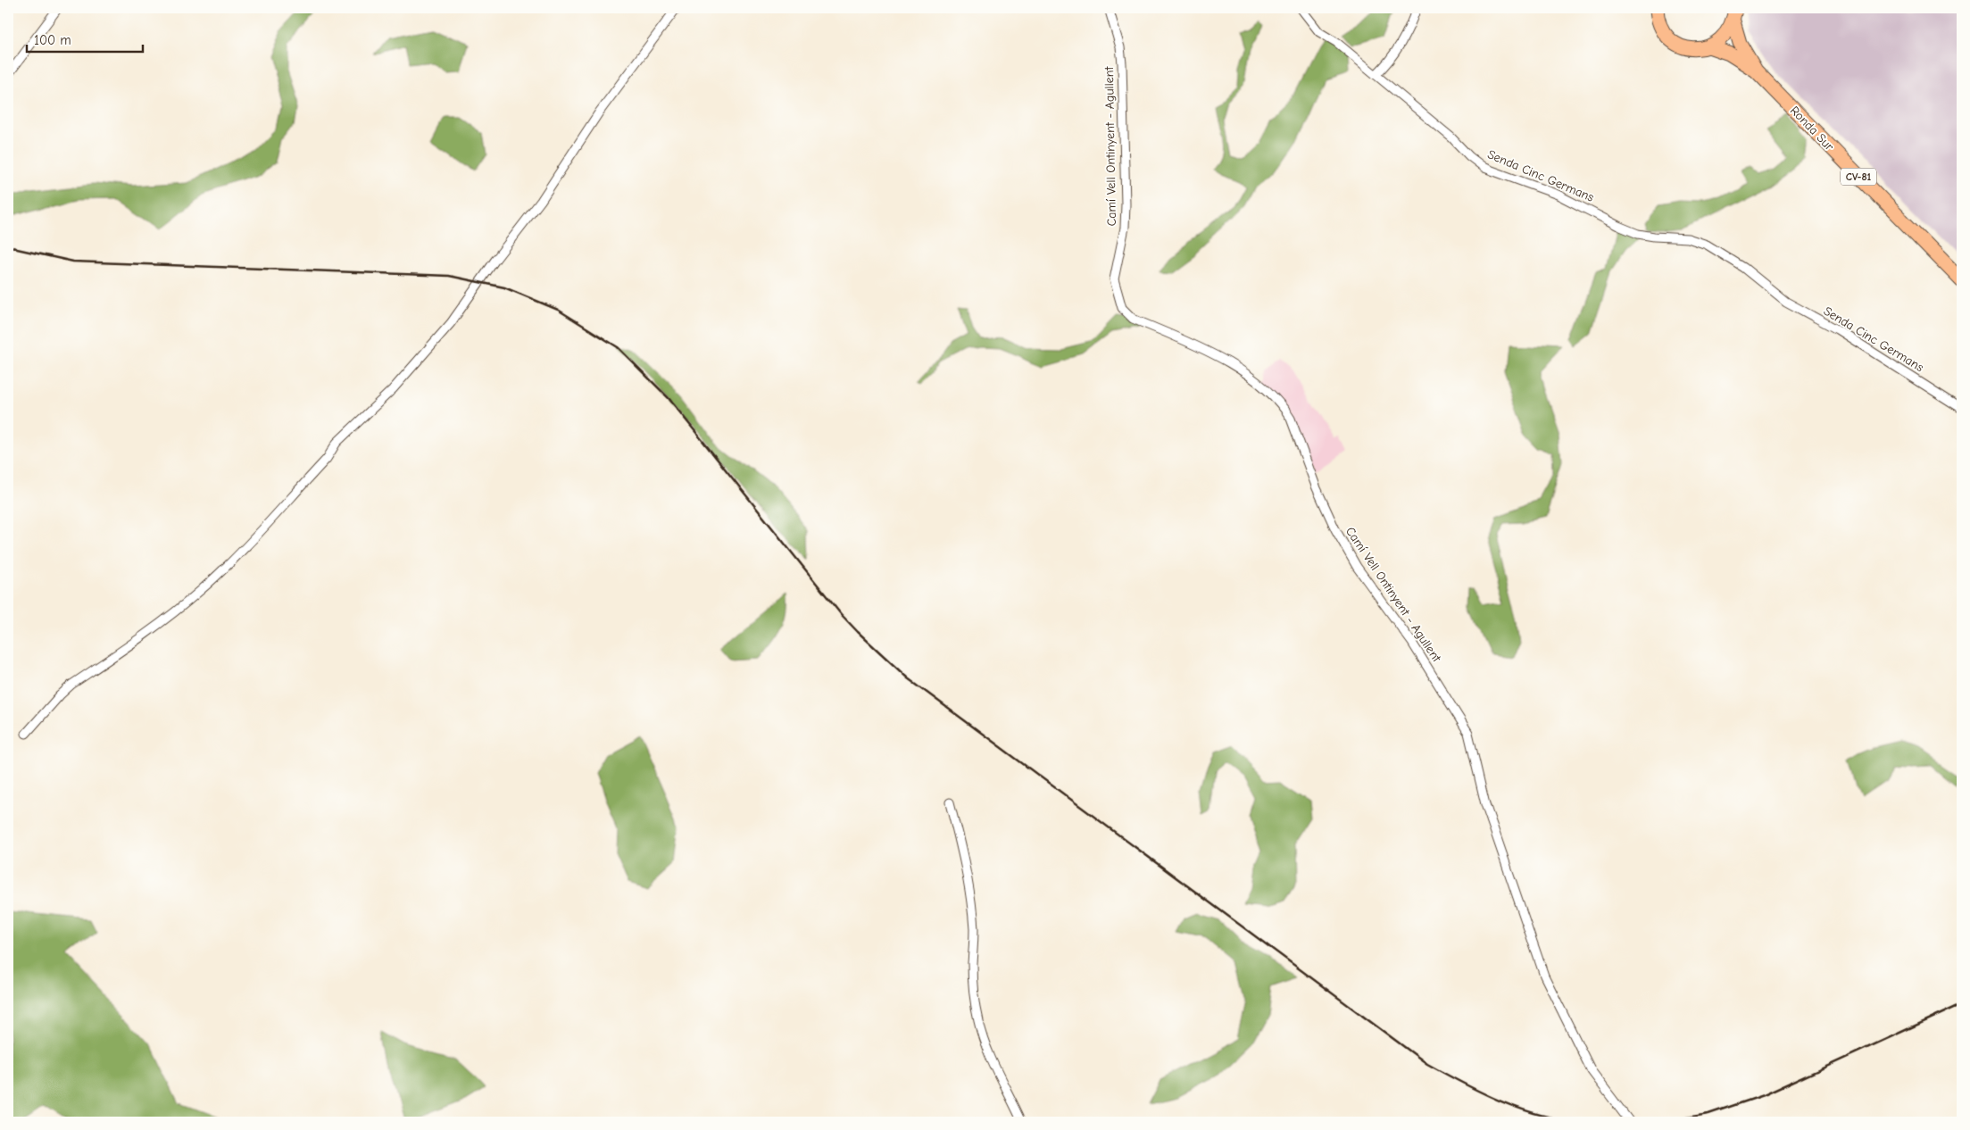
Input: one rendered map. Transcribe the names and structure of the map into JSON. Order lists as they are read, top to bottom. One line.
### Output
{"streets":{"main road":["Ronda Sur","CV-81"],"street":["Camí Vell Ontinyent - Agullent","Senda Cinc Germans"]},"crossings":[["Ronda Sur","CV-81"]],"scale_bar":"100 m"}
